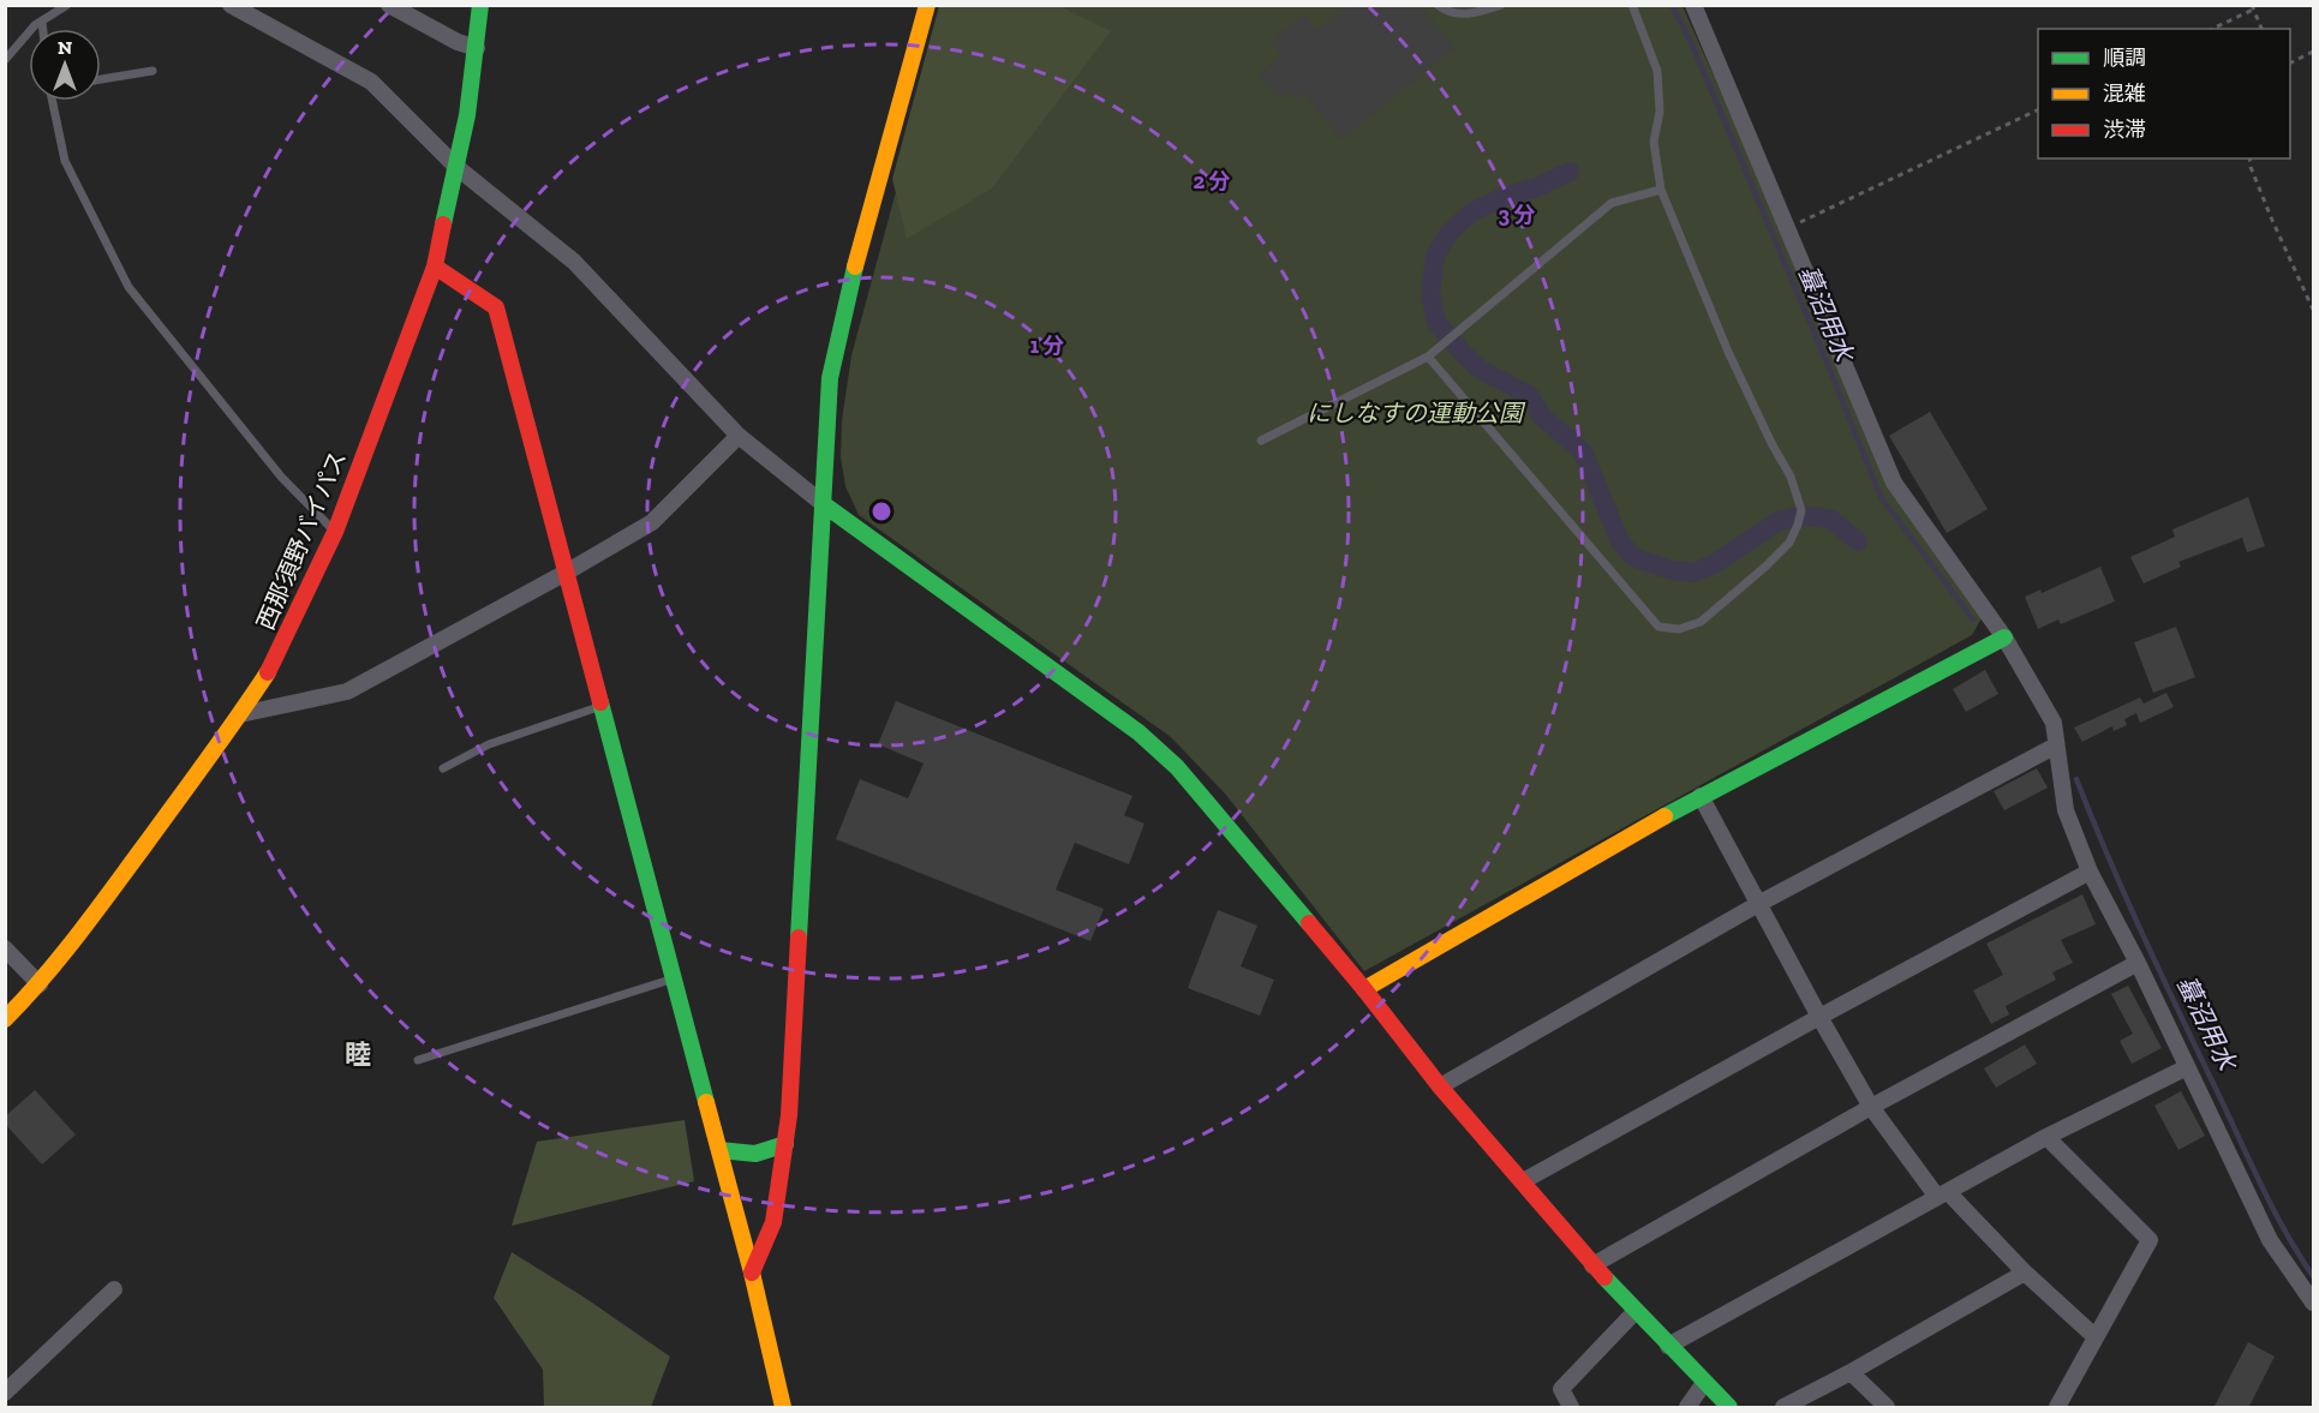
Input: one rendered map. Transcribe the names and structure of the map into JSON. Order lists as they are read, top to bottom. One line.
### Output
{"streets":{"main road":["西那須野バイパス"]},"districts":["睦"],"water":["蟇沼用水"],"parks":["にしなすの運動公園"],"legend":["順調","混雑","渋滞"],"north":"top","rings":["2 分","3 分","1 分"]}
